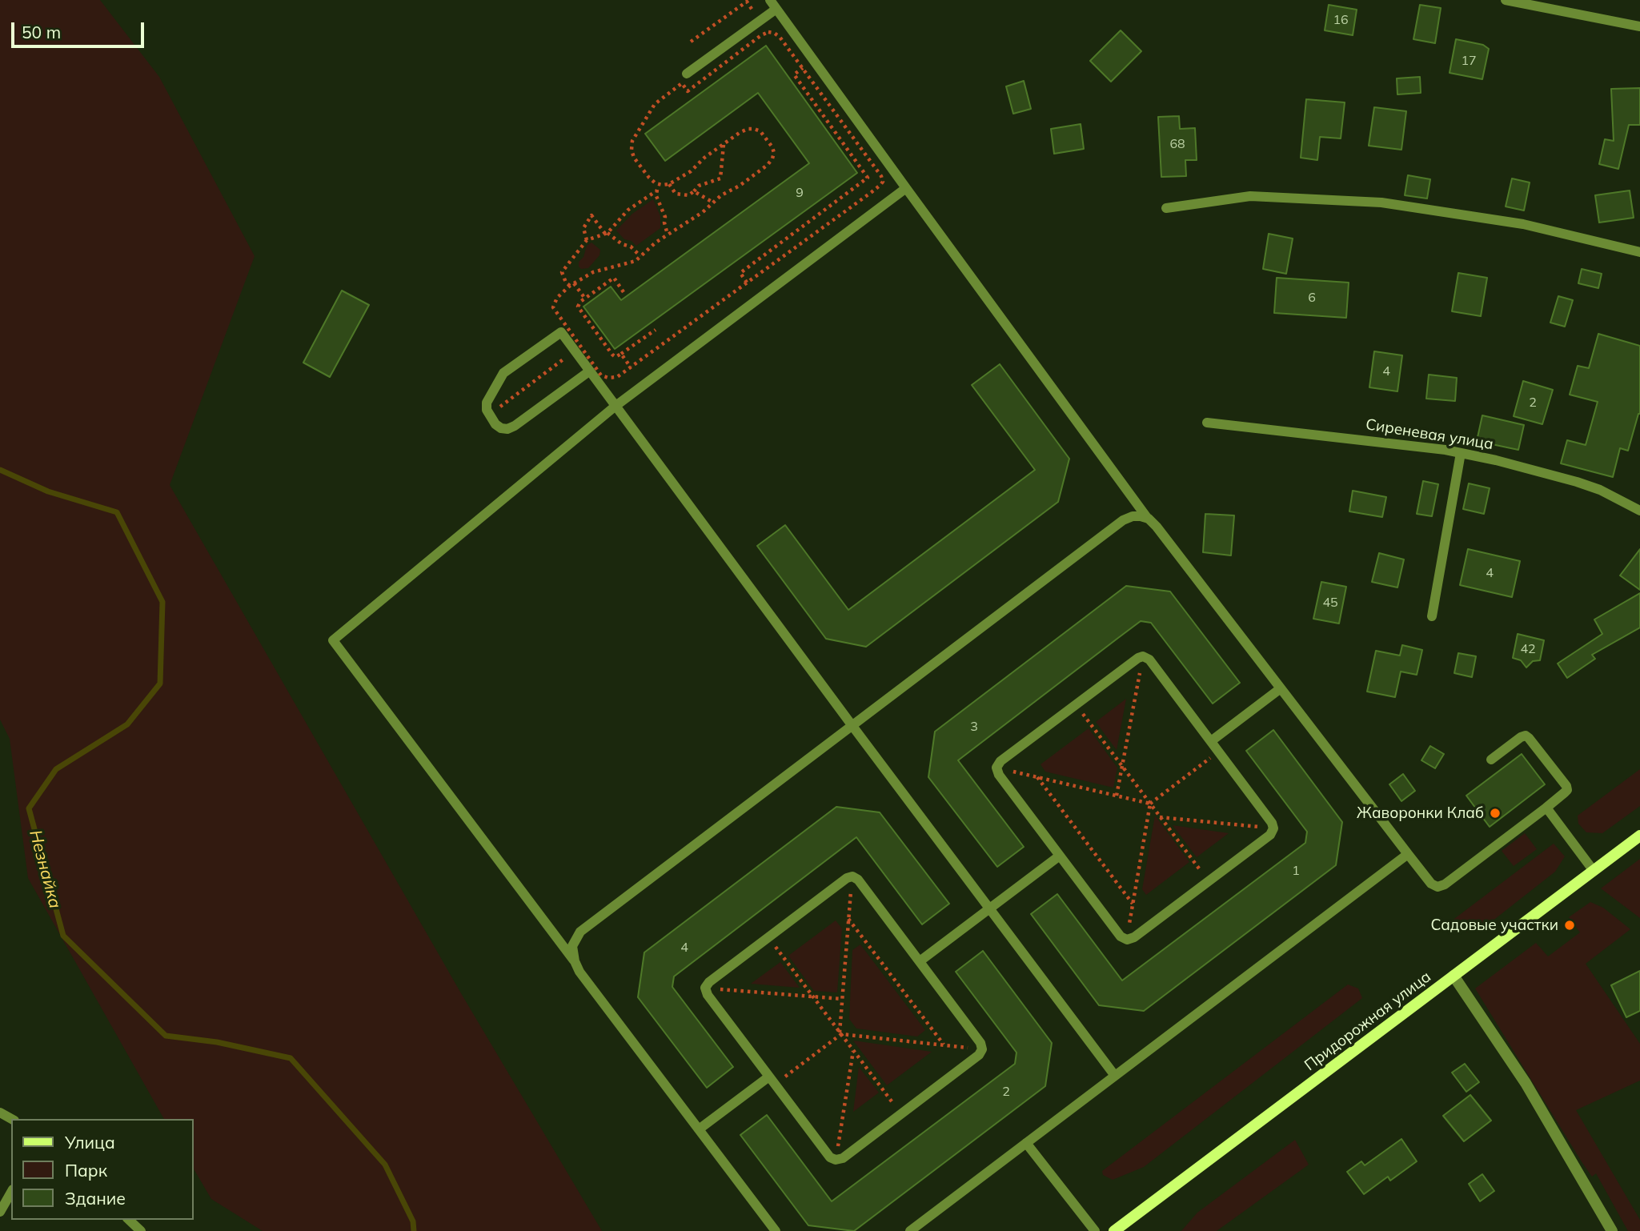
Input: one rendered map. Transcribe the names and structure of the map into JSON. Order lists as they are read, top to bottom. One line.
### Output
{"streets":{"main road":["Придорожная улица"],"lane":["Сиреневая улица"]},"water":["Незнайка"],"places":["Жаворонки Клаб","Садовые участки"],"house_numbers":["16","17","68","9","6","4","2","4","45","42","3","1","4","2"],"legend":["Улица","Парк","Здание"],"scale_bar":"50 m"}
